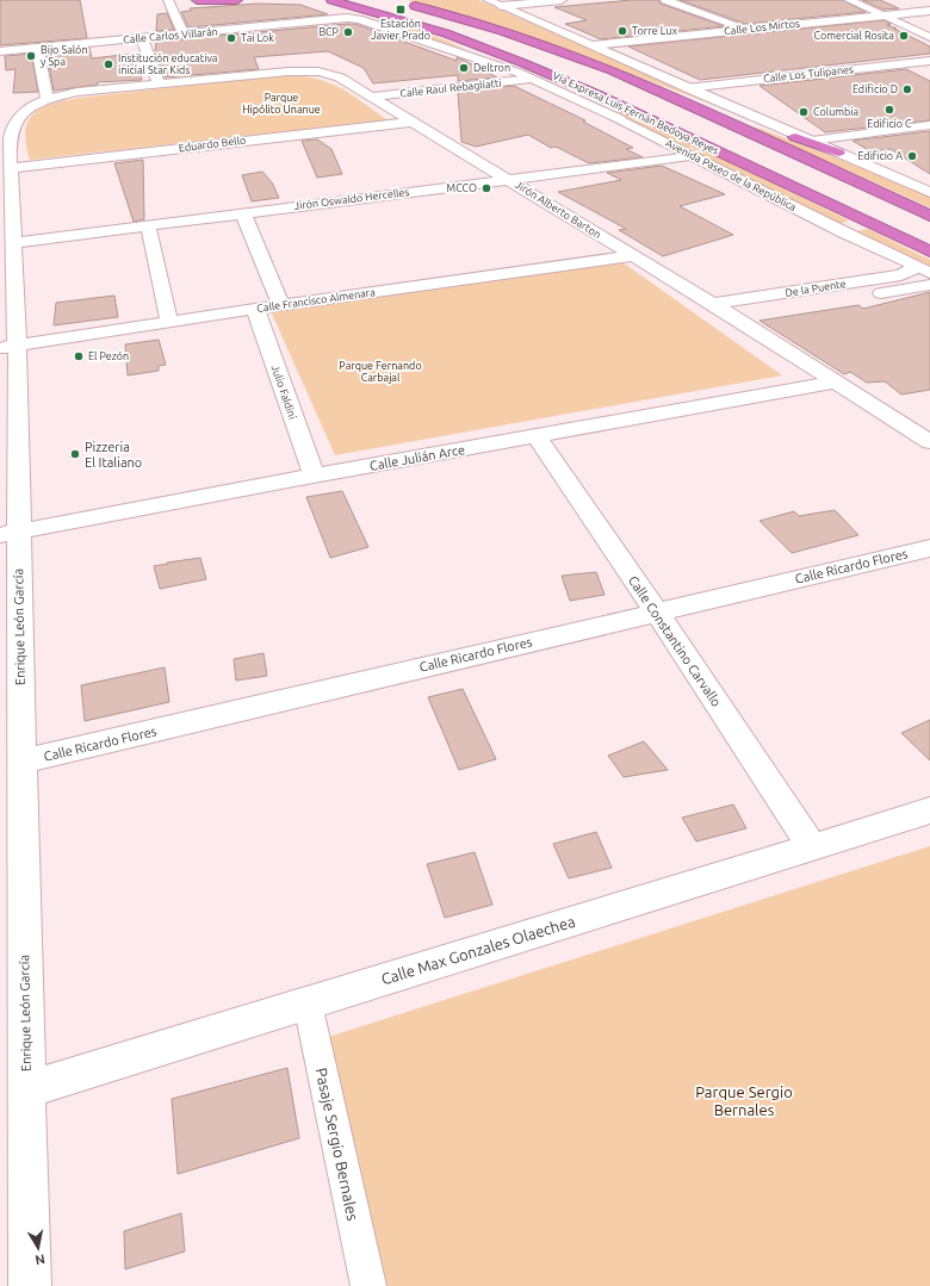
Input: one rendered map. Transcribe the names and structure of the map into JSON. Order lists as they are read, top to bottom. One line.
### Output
{"streets":{"highway":["Vía Expresa Luis Fernán Bedoya Reyes"],"street":["Calle Los Mirtos","Calle Carlos Villarán","Calle Los Tulipanes","Calle Raul Rebagliatti","Eduardo Bello","Avenida Paseo de la República","Jirón Oswaldo Hercelles","Jirón Alberto Barton","De la Puente","Calle Francisco Almenara","Julio Faldini","Calle Julián Arce","Calle Ricardo Flores","Enrique León García","Calle Constantino Carvallo","Calle Max Gonzales Olaechea","Pasaje Sergio Bernales"]},"crossings":[["Calle Carlos Villarán","Avenida Paseo de la República"],["Calle Raul Rebagliatti","Avenida Paseo de la República"],["Calle Raul Rebagliatti","Jirón Alberto Barton"],["Eduardo Bello","Jirón Alberto Barton"],["Eduardo Bello","Enrique León García"],["Avenida Paseo de la República","Jirón Oswaldo Hercelles"],["Avenida Paseo de la República","De la Puente"],["Jirón Oswaldo Hercelles","Jirón Alberto Barton"],["Jirón Oswaldo Hercelles","Enrique León García"],["Jirón Alberto Barton","De la Puente"],["Jirón Alberto Barton","Calle Francisco Almenara"],["Jirón Alberto Barton","Calle Julián Arce"],["Jirón Alberto Barton","Enrique León García"],["Calle Francisco Almenara","Julio Faldini"],["Calle Francisco Almenara","Enrique León García"],["Julio Faldini","Calle Julián Arce"],["Calle Julián Arce","Enrique León García"],["Calle Julián Arce","Calle Constantino Carvallo"],["Calle Ricardo Flores","Enrique León García"],["Calle Ricardo Flores","Calle Constantino Carvallo"],["Enrique León García","Calle Max Gonzales Olaechea"],["Calle Constantino Carvallo","Calle Max Gonzales Olaechea"],["Calle Max Gonzales Olaechea","Pasaje Sergio Bernales"]],"parks":["Parque Hipólito Unanue","Parque Fernando Carbajal","Parque Sergio Bernales"],"places":{"transit":["Estación Javier Prado"],"other":["Torre Lux","BCP","Comercial Rosita","Tai Lok","Bijo Salón y Spa","Institución educativa inicial Star Kids","Deltron","Edificio D","Edificio C","Columbia","Edificio A","MCCO","El Pezón","Pizzeria El Italiano"]},"north":"bottom"}
